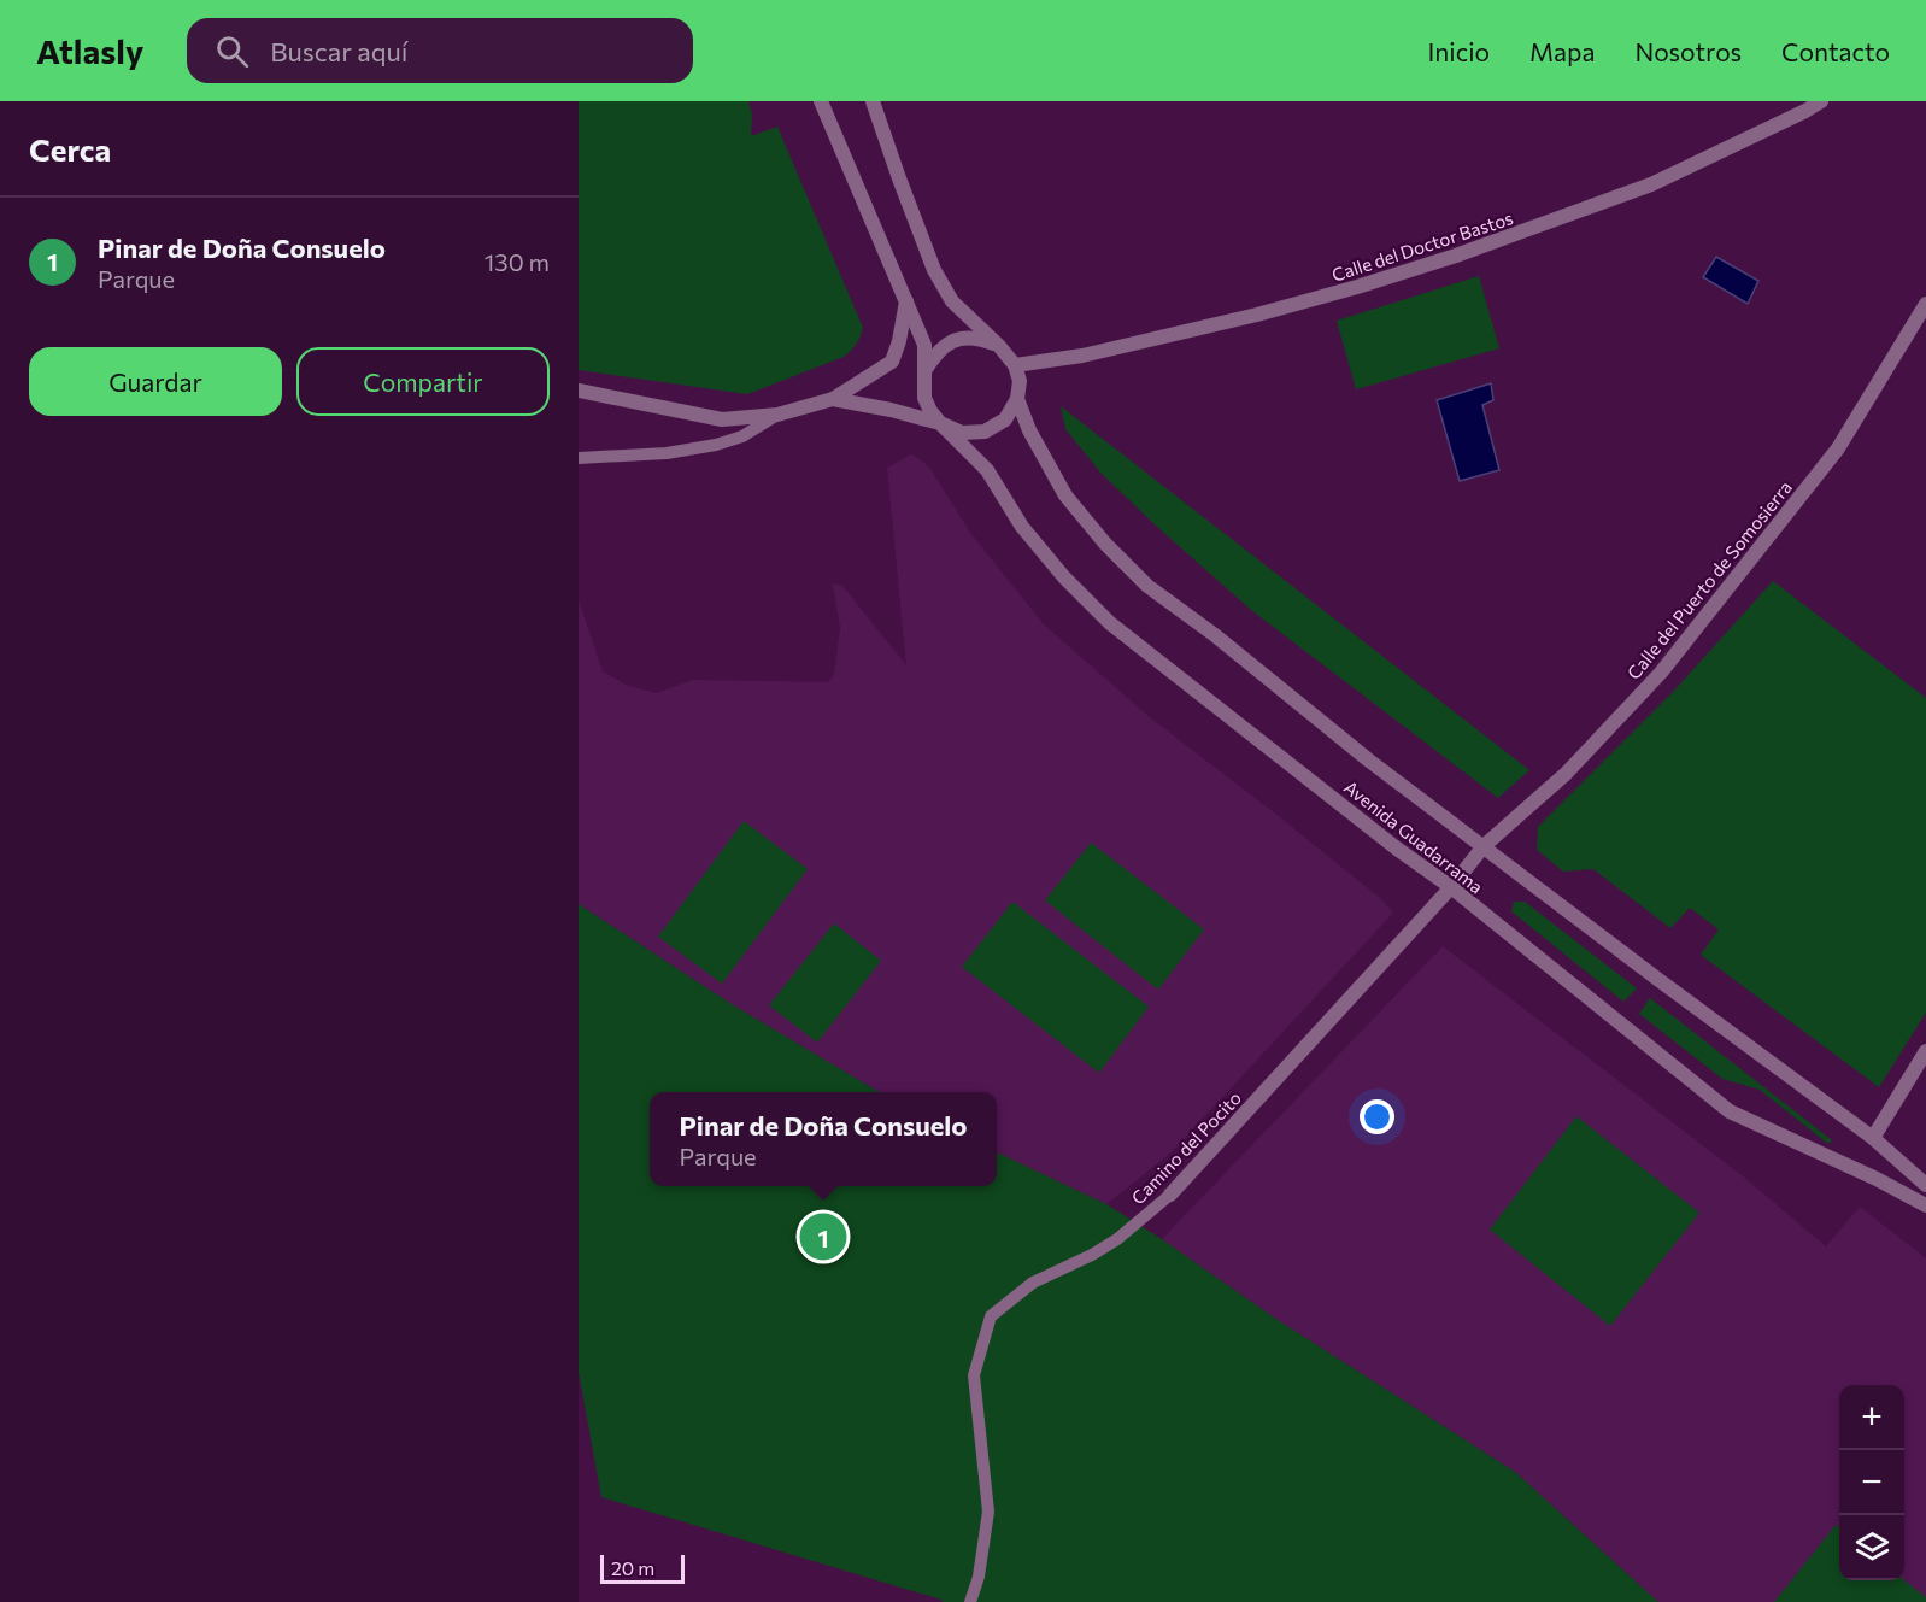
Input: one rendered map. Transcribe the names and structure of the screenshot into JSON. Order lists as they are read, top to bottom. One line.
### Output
{"streets":{"street":["Calle del Doctor Bastos","Calle del Puerto de Somosierra","Avenida Guadarrama","Camino del Pocito"]},"crossings":[["Calle del Doctor Bastos","Avenida Guadarrama"],["Calle del Puerto de Somosierra","Avenida Guadarrama"],["Calle del Puerto de Somosierra","Camino del Pocito"],["Avenida Guadarrama","Camino del Pocito"]],"scale_bar":"20 m","page":{"header":"Atlasly","search":"Buscar aquí","nav":["Inicio","Mapa","Nosotros","Contacto"],"heading":"Cerca","list":[{"mark":"1","name":"Pinar de Doña Consuelo","note":"Parque","value":"130 m"}],"buttons":["Guardar","Compartir"],"popup":["Pinar de Doña Consuelo","Parque"],"pins":"1","map_buttons":["+","−"],"scale":"20 m"}}
